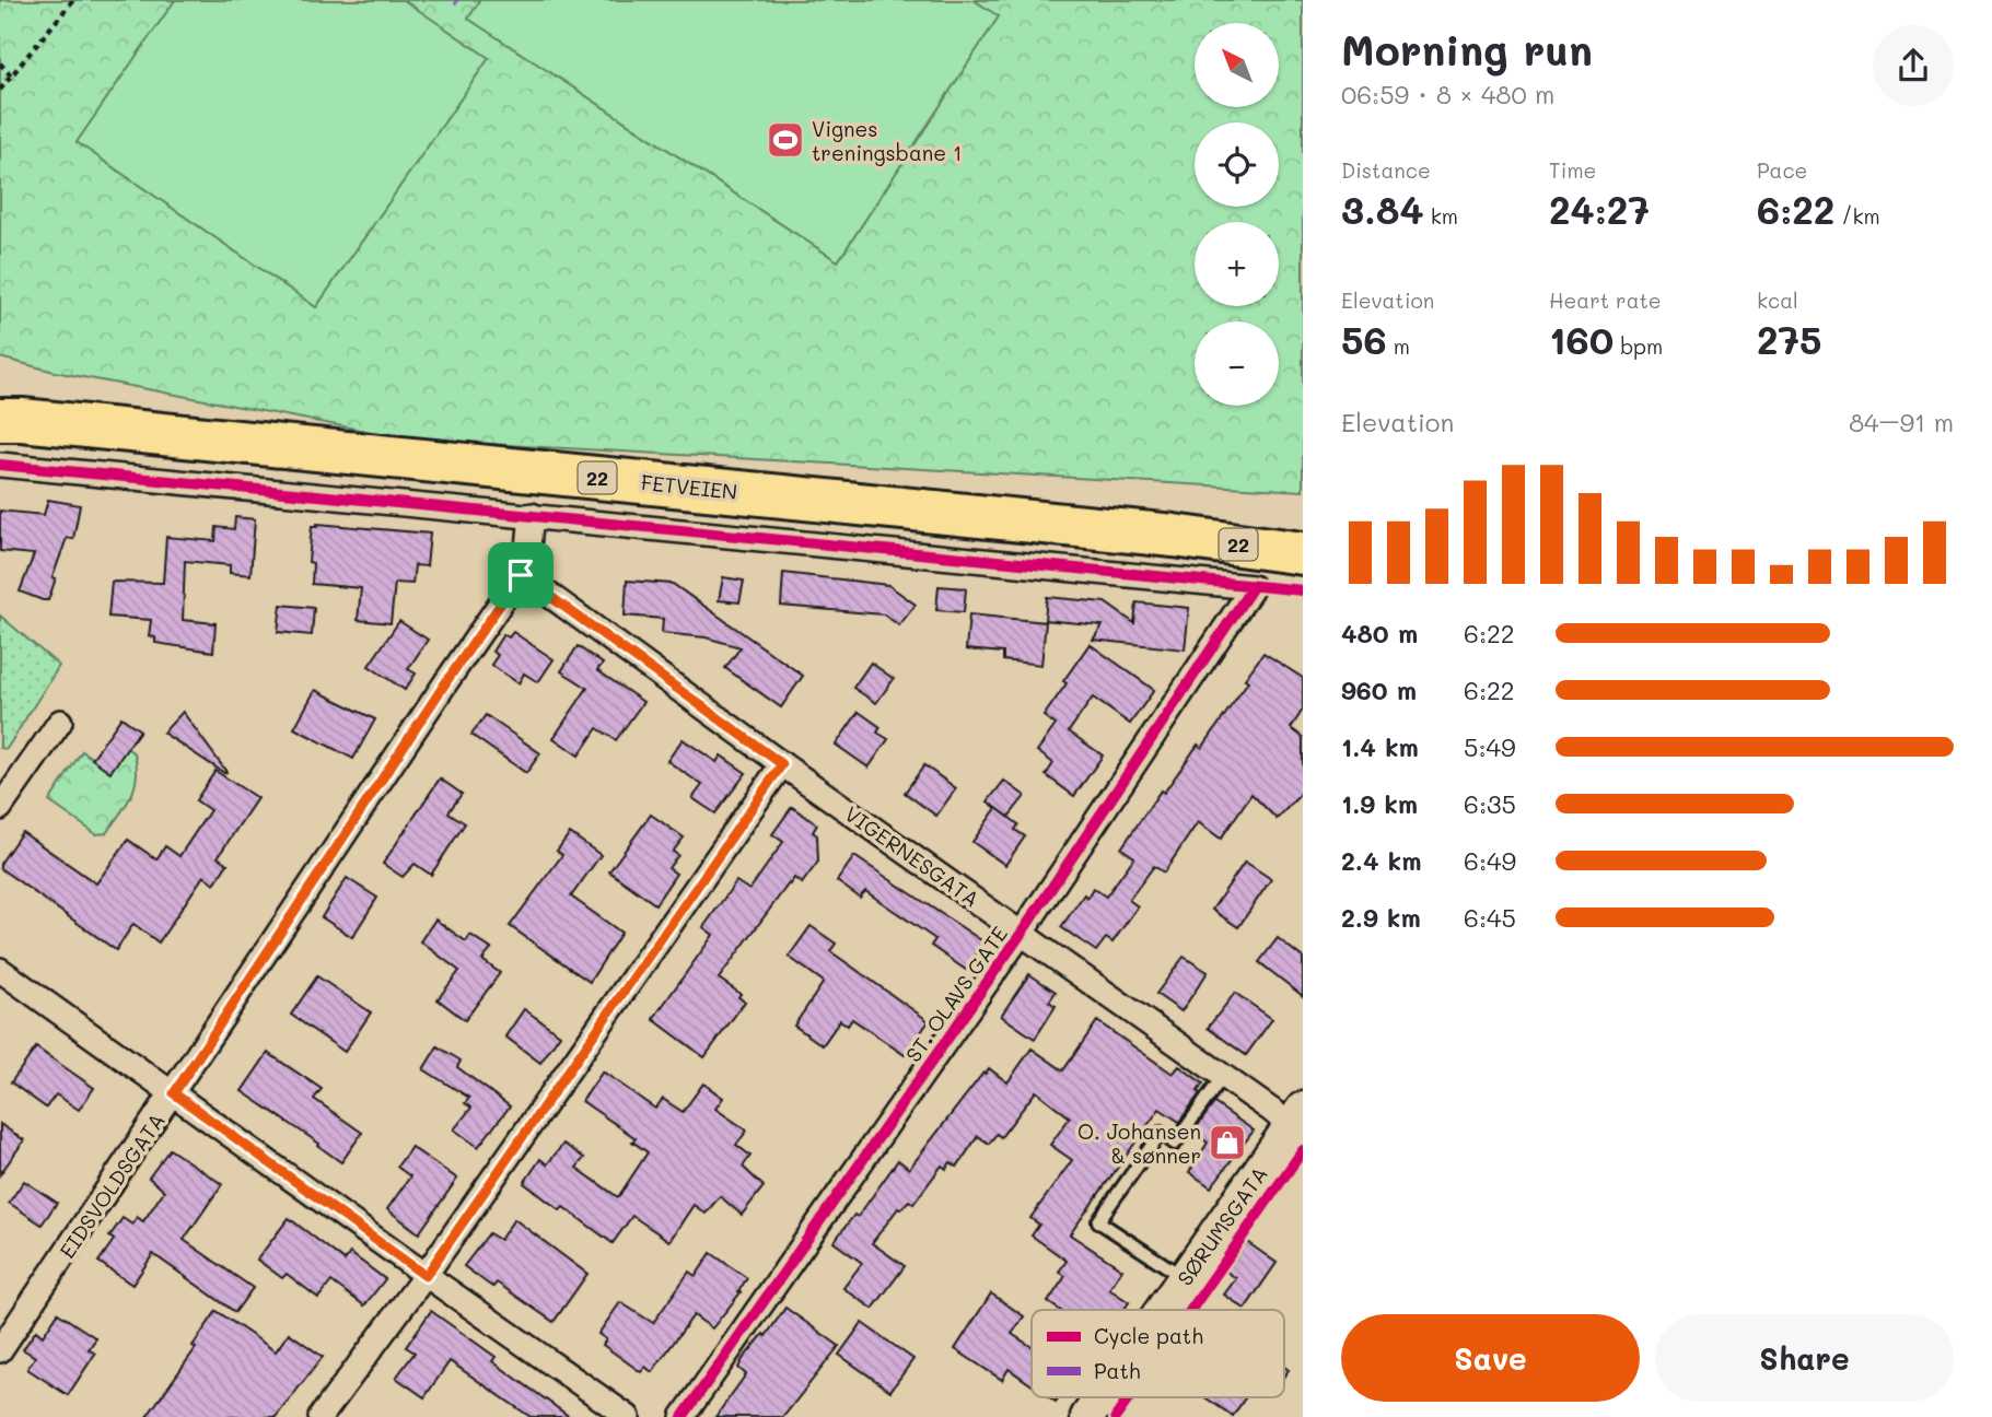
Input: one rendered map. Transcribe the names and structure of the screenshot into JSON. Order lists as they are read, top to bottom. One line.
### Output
{"streets":{"highway":["22","FETVEIEN"],"main road":["SØRUMSGATA"],"street":["VIGERNESGATA","ST. OLAVS GATE","EIDSVOLDSGATA"]},"crossings":[["VIGERNESGATA","ST. OLAVS GATE"],["VIGERNESGATA","EIDSVOLDSGATA"],["VIGERNESGATA","SØRUMSGATA"],["ST. OLAVS GATE","EIDSVOLDSGATA"]],"places":{"sports":["Vignes treningsbane 1"],"shop":["O. Johansen & sønner"]},"legend":["Cycle path","Path"],"north":"top left","page":{"heading":["Morning run","06:59 · 8 × 480 m"],"map_buttons":["+","−"],"stats":[["Distance","3.84 km"],["Time","24:27"],["Pace","6:22 /km"],["Elevation","56 m"],["Heart rate","160 bpm"],["kcal","275"]],"chart":["Elevation","84–91 m"],"list":[{"name":"480 m","note":"6:22"},{"name":"960 m","note":"6:22"},{"name":"1.4 km","note":"5:49"},{"name":"1.9 km","note":"6:35"},{"name":"2.4 km","note":"6:49"},{"name":"2.9 km","note":"6:45"}],"buttons":["Save","Share"]}}
